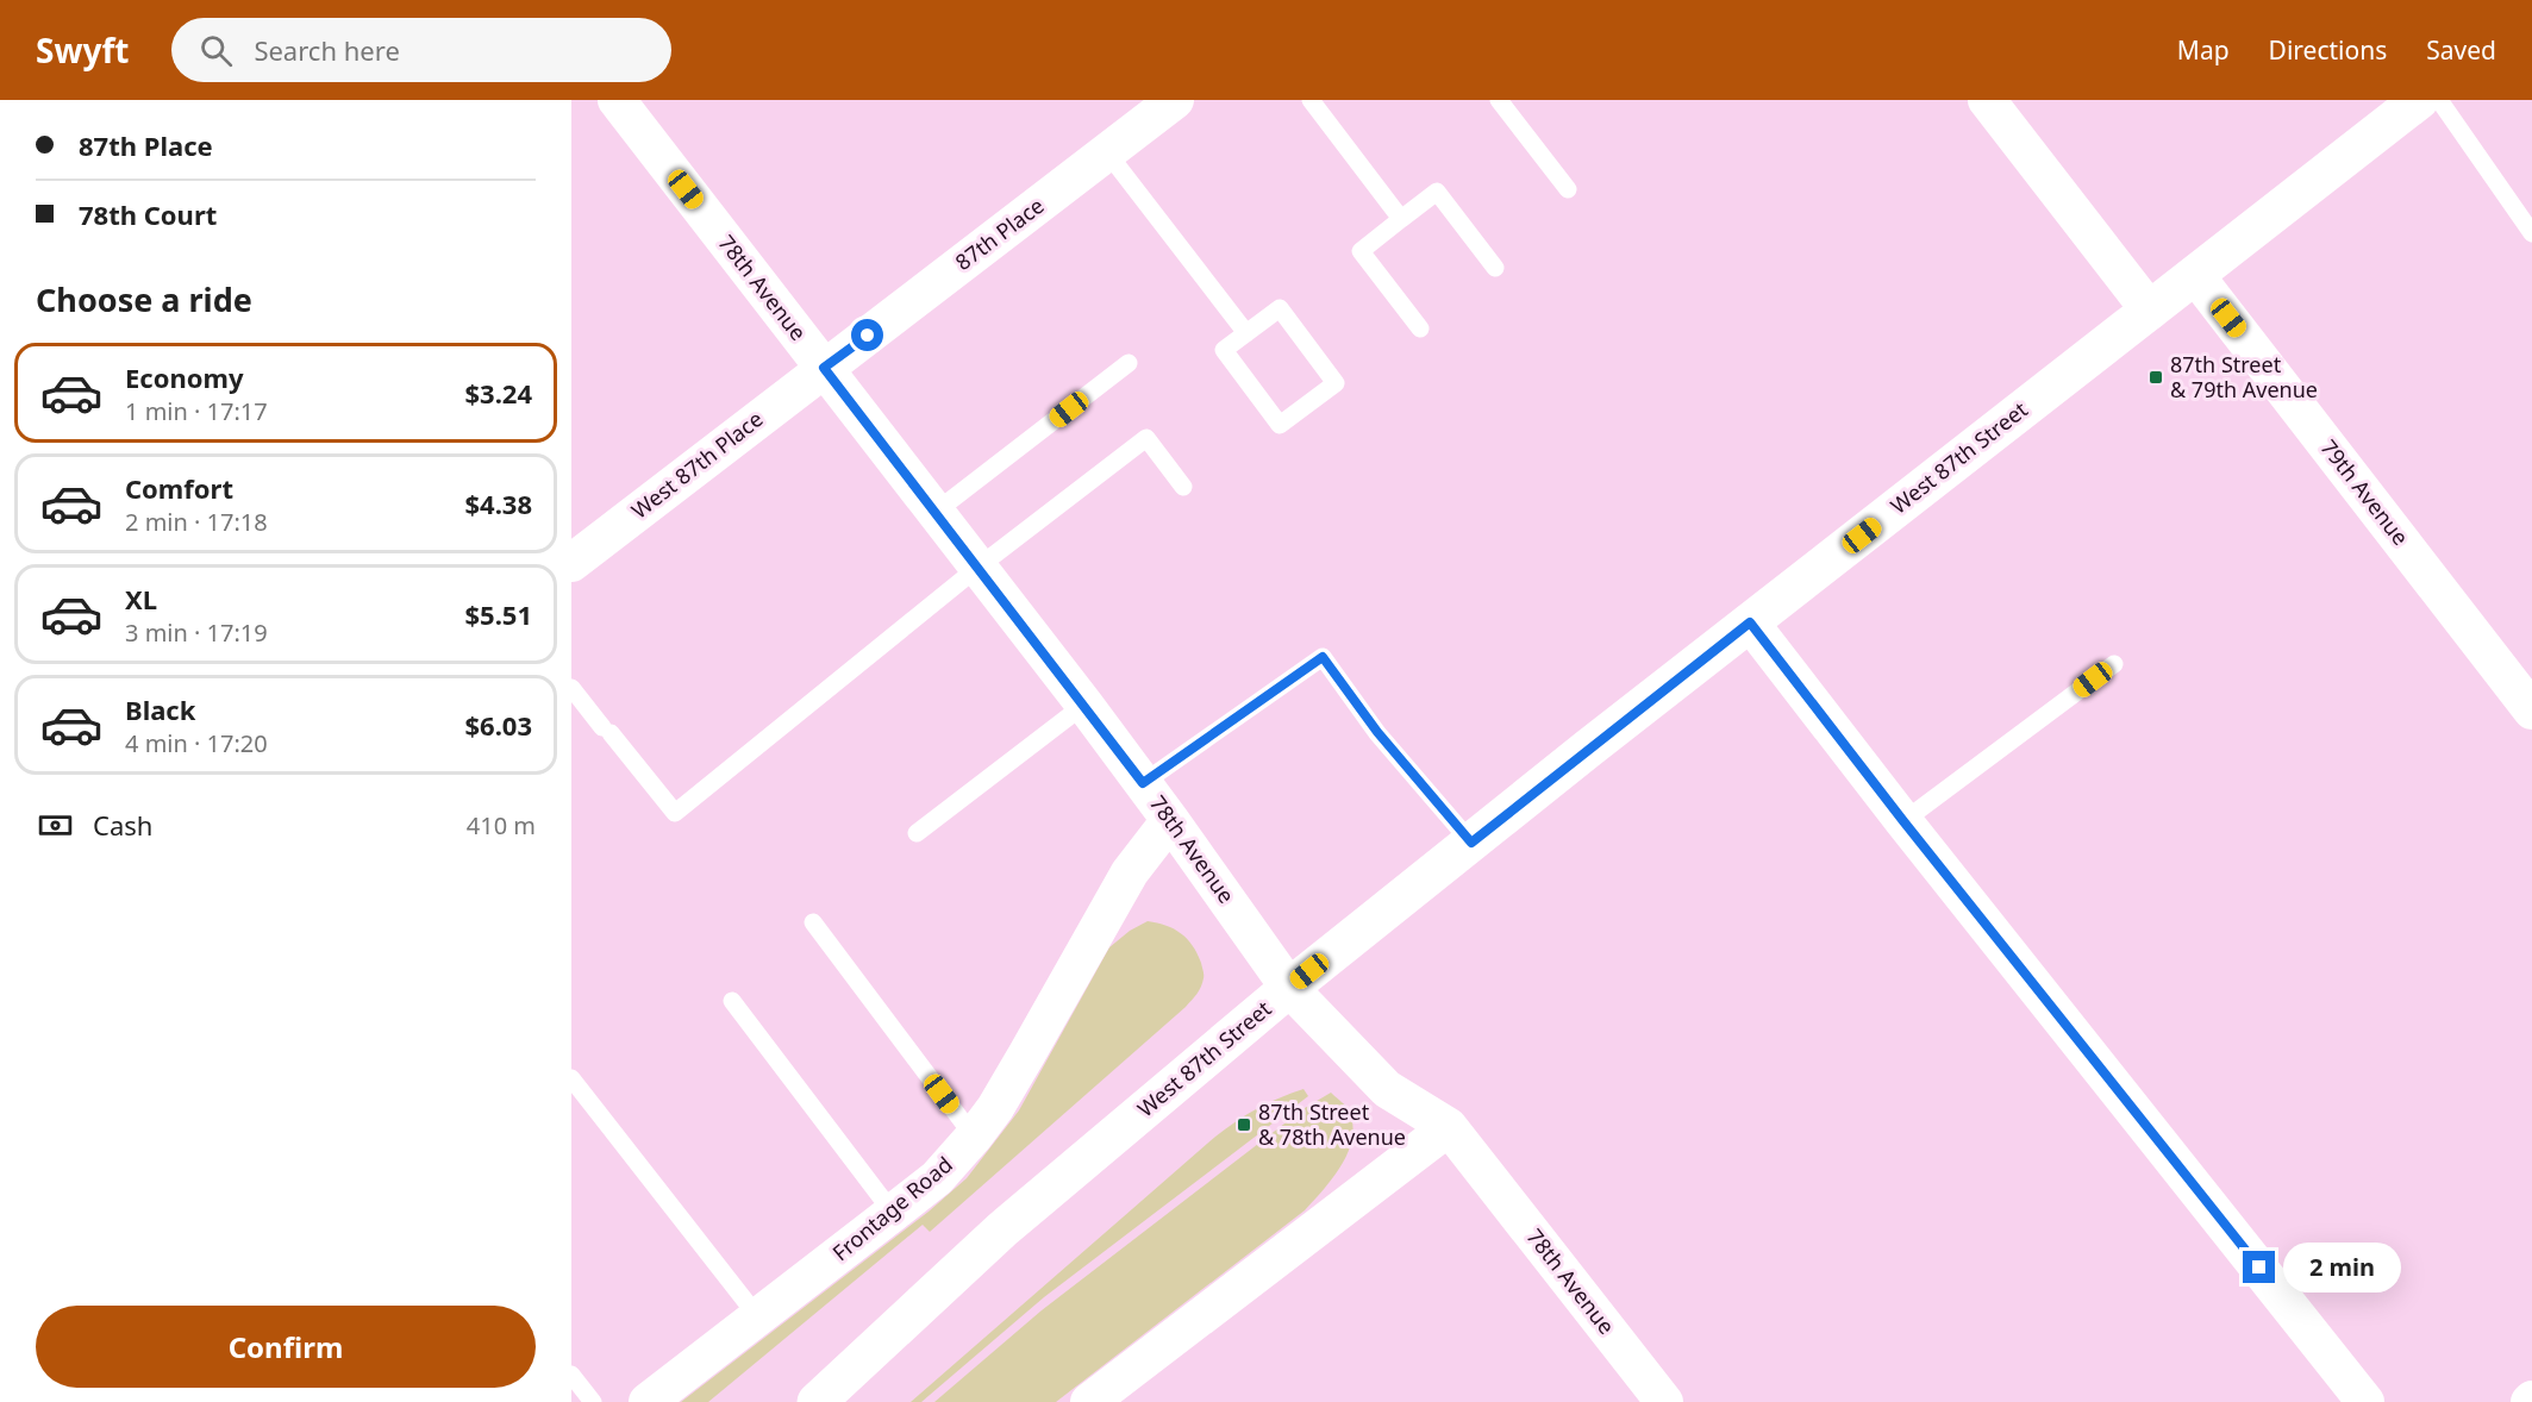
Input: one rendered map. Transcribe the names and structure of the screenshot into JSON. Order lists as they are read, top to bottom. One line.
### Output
{"streets":{"main road":["West 87th Street"],"street":["87th Place","78th Avenue","West 87th Place","79th Avenue","Frontage Road"]},"crossings":[["87th Place","78th Avenue"],["87th Place","West 87th Place"],["78th Avenue","West 87th Street"],["78th Avenue","West 87th Place"],["78th Avenue","Frontage Road"],["West 87th Street","79th Avenue"]],"places":{"transit":["87th Street & 79th Avenue","87th Street & 78th Avenue"]},"page":{"header":"Swyft","search":"Search here","nav":["Map","Directions","Saved"],"banner":["87th Place","78th Court"],"heading":"Choose a ride","list":[{"name":"Economy","note":"1 min · 17:17","value":"$3.24"},{"name":"Comfort","note":"2 min · 17:18","value":"$4.38"},{"name":"XL","note":"3 min · 17:19","value":"$5.51"},{"name":"Black","note":"4 min · 17:20","value":"$6.03"}],"pay":["Cash","410 m"],"bubble":"2 min","buttons":"Confirm"}}
